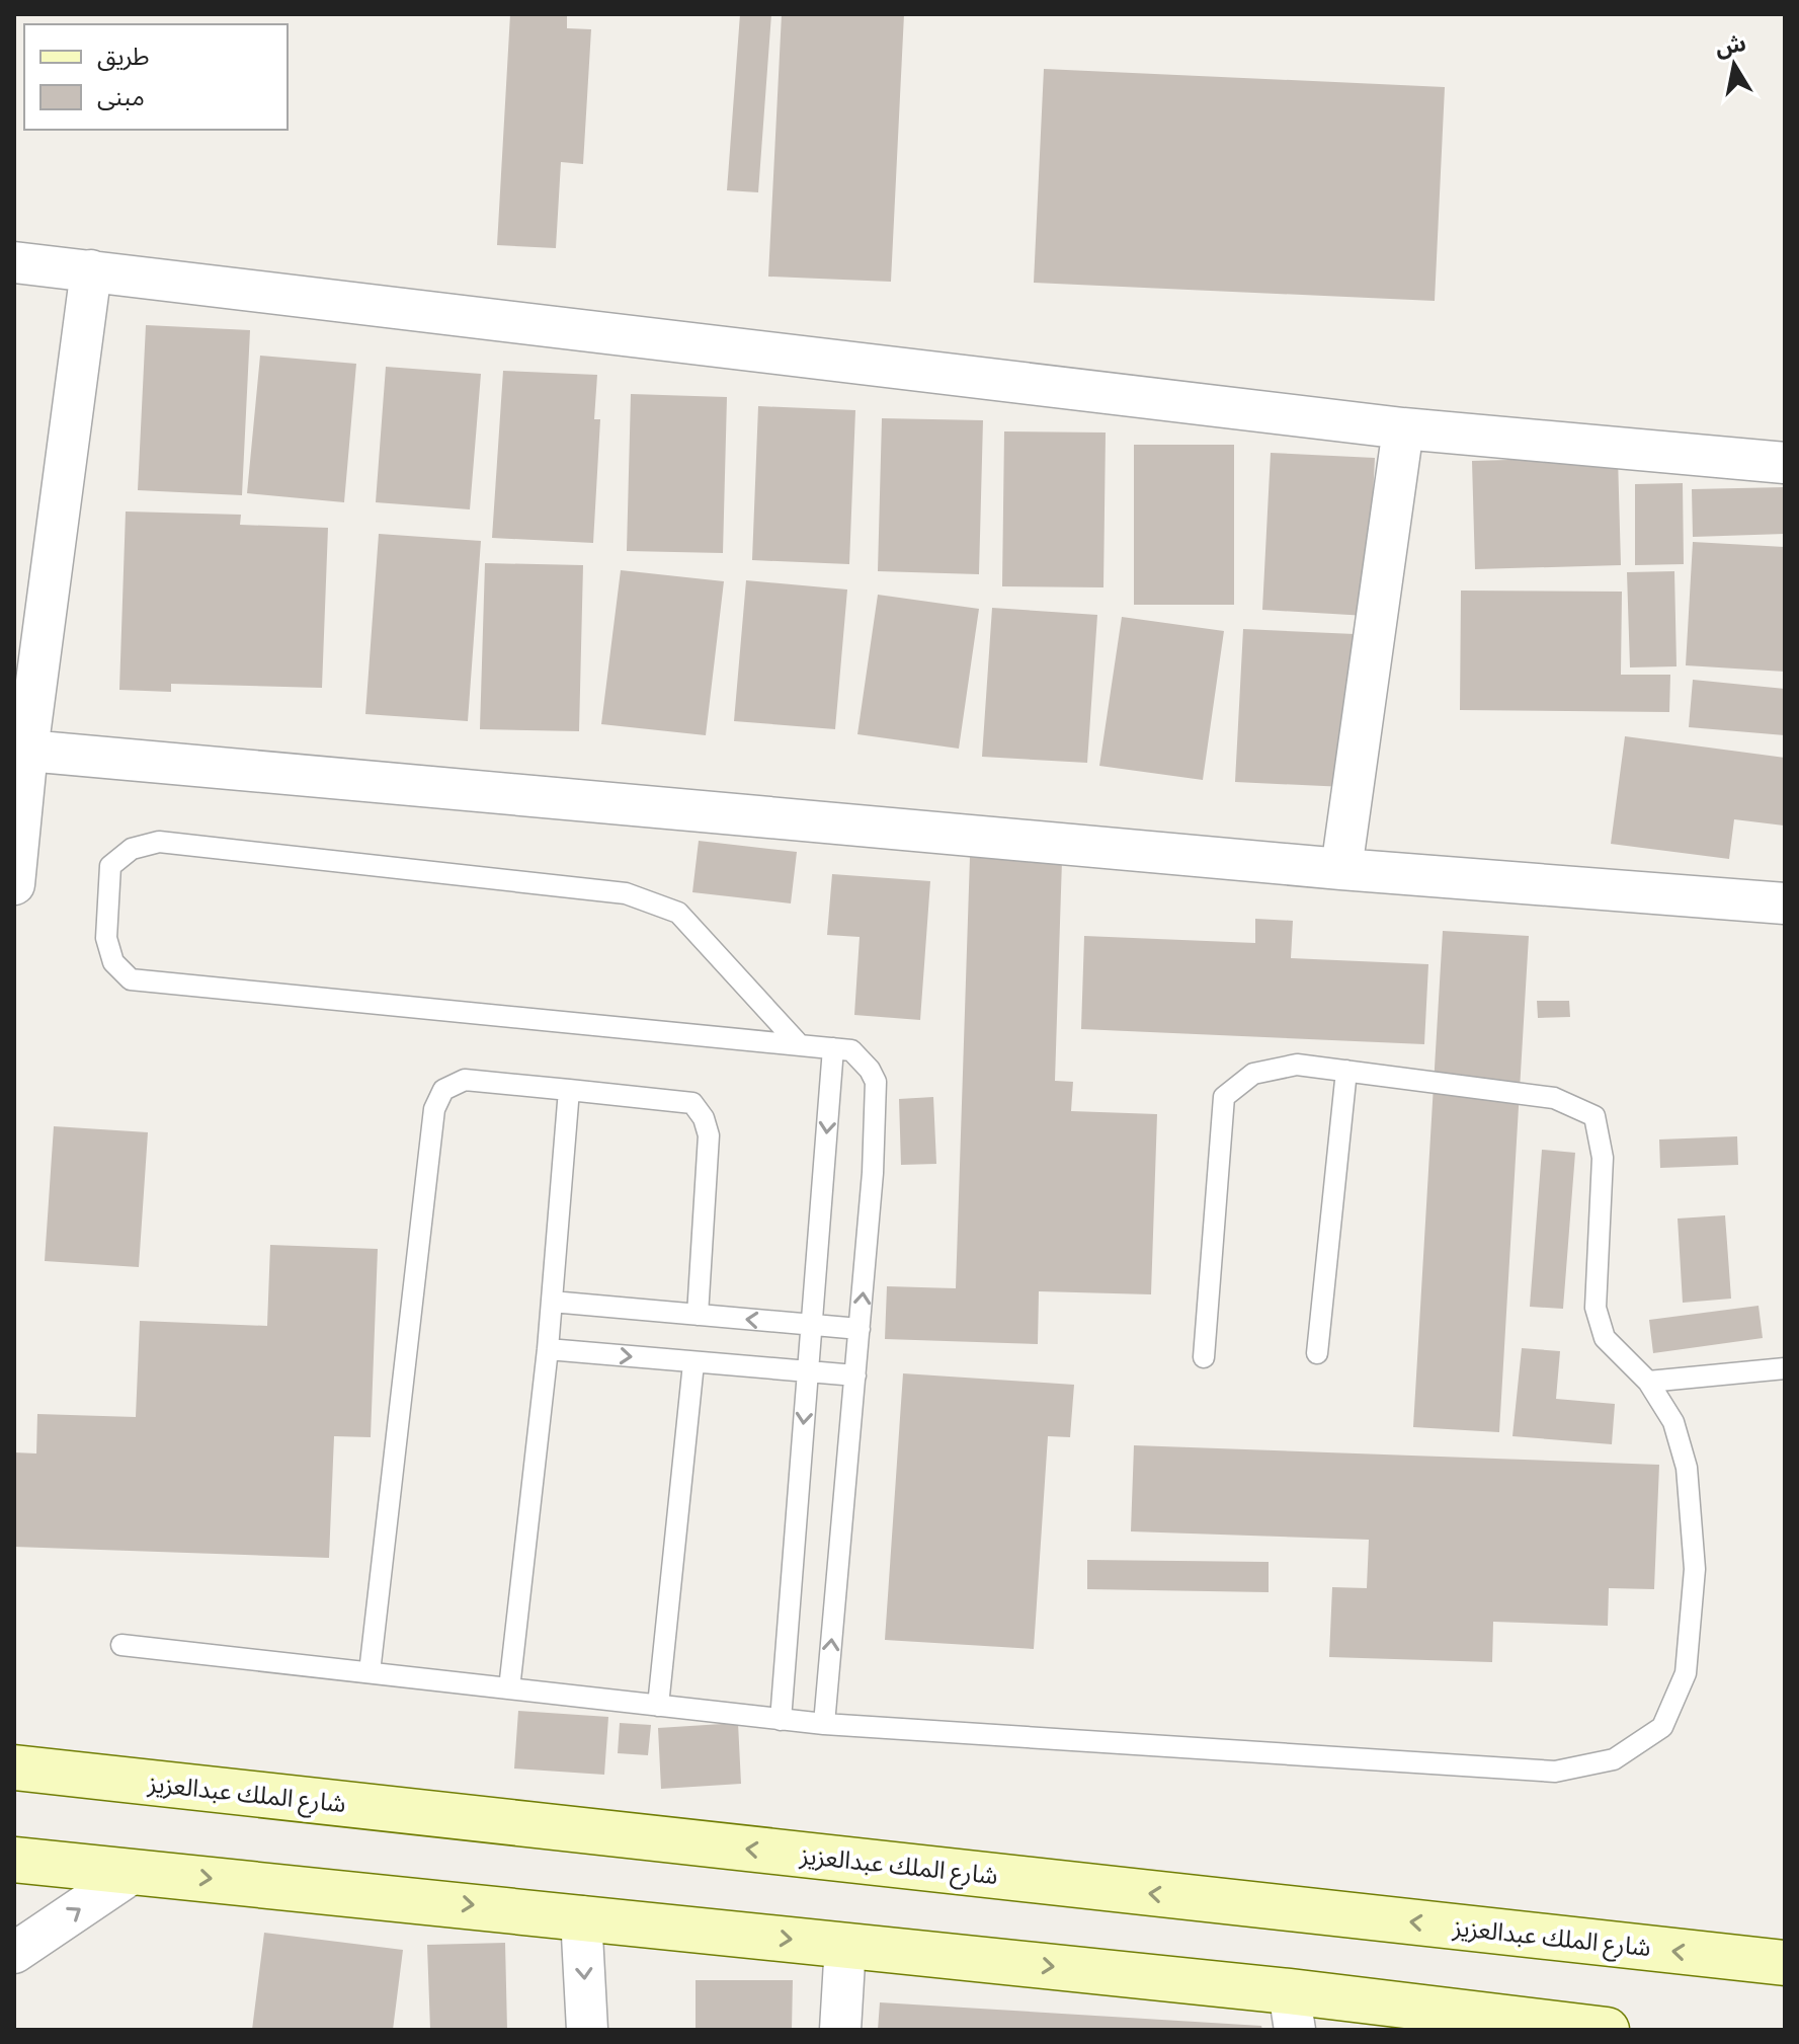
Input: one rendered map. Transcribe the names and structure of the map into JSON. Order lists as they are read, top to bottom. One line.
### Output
{"streets":{"street":["شارع الملك عبدالعزيز"]},"legend":["طريق","مبنى"],"north":"top"}
